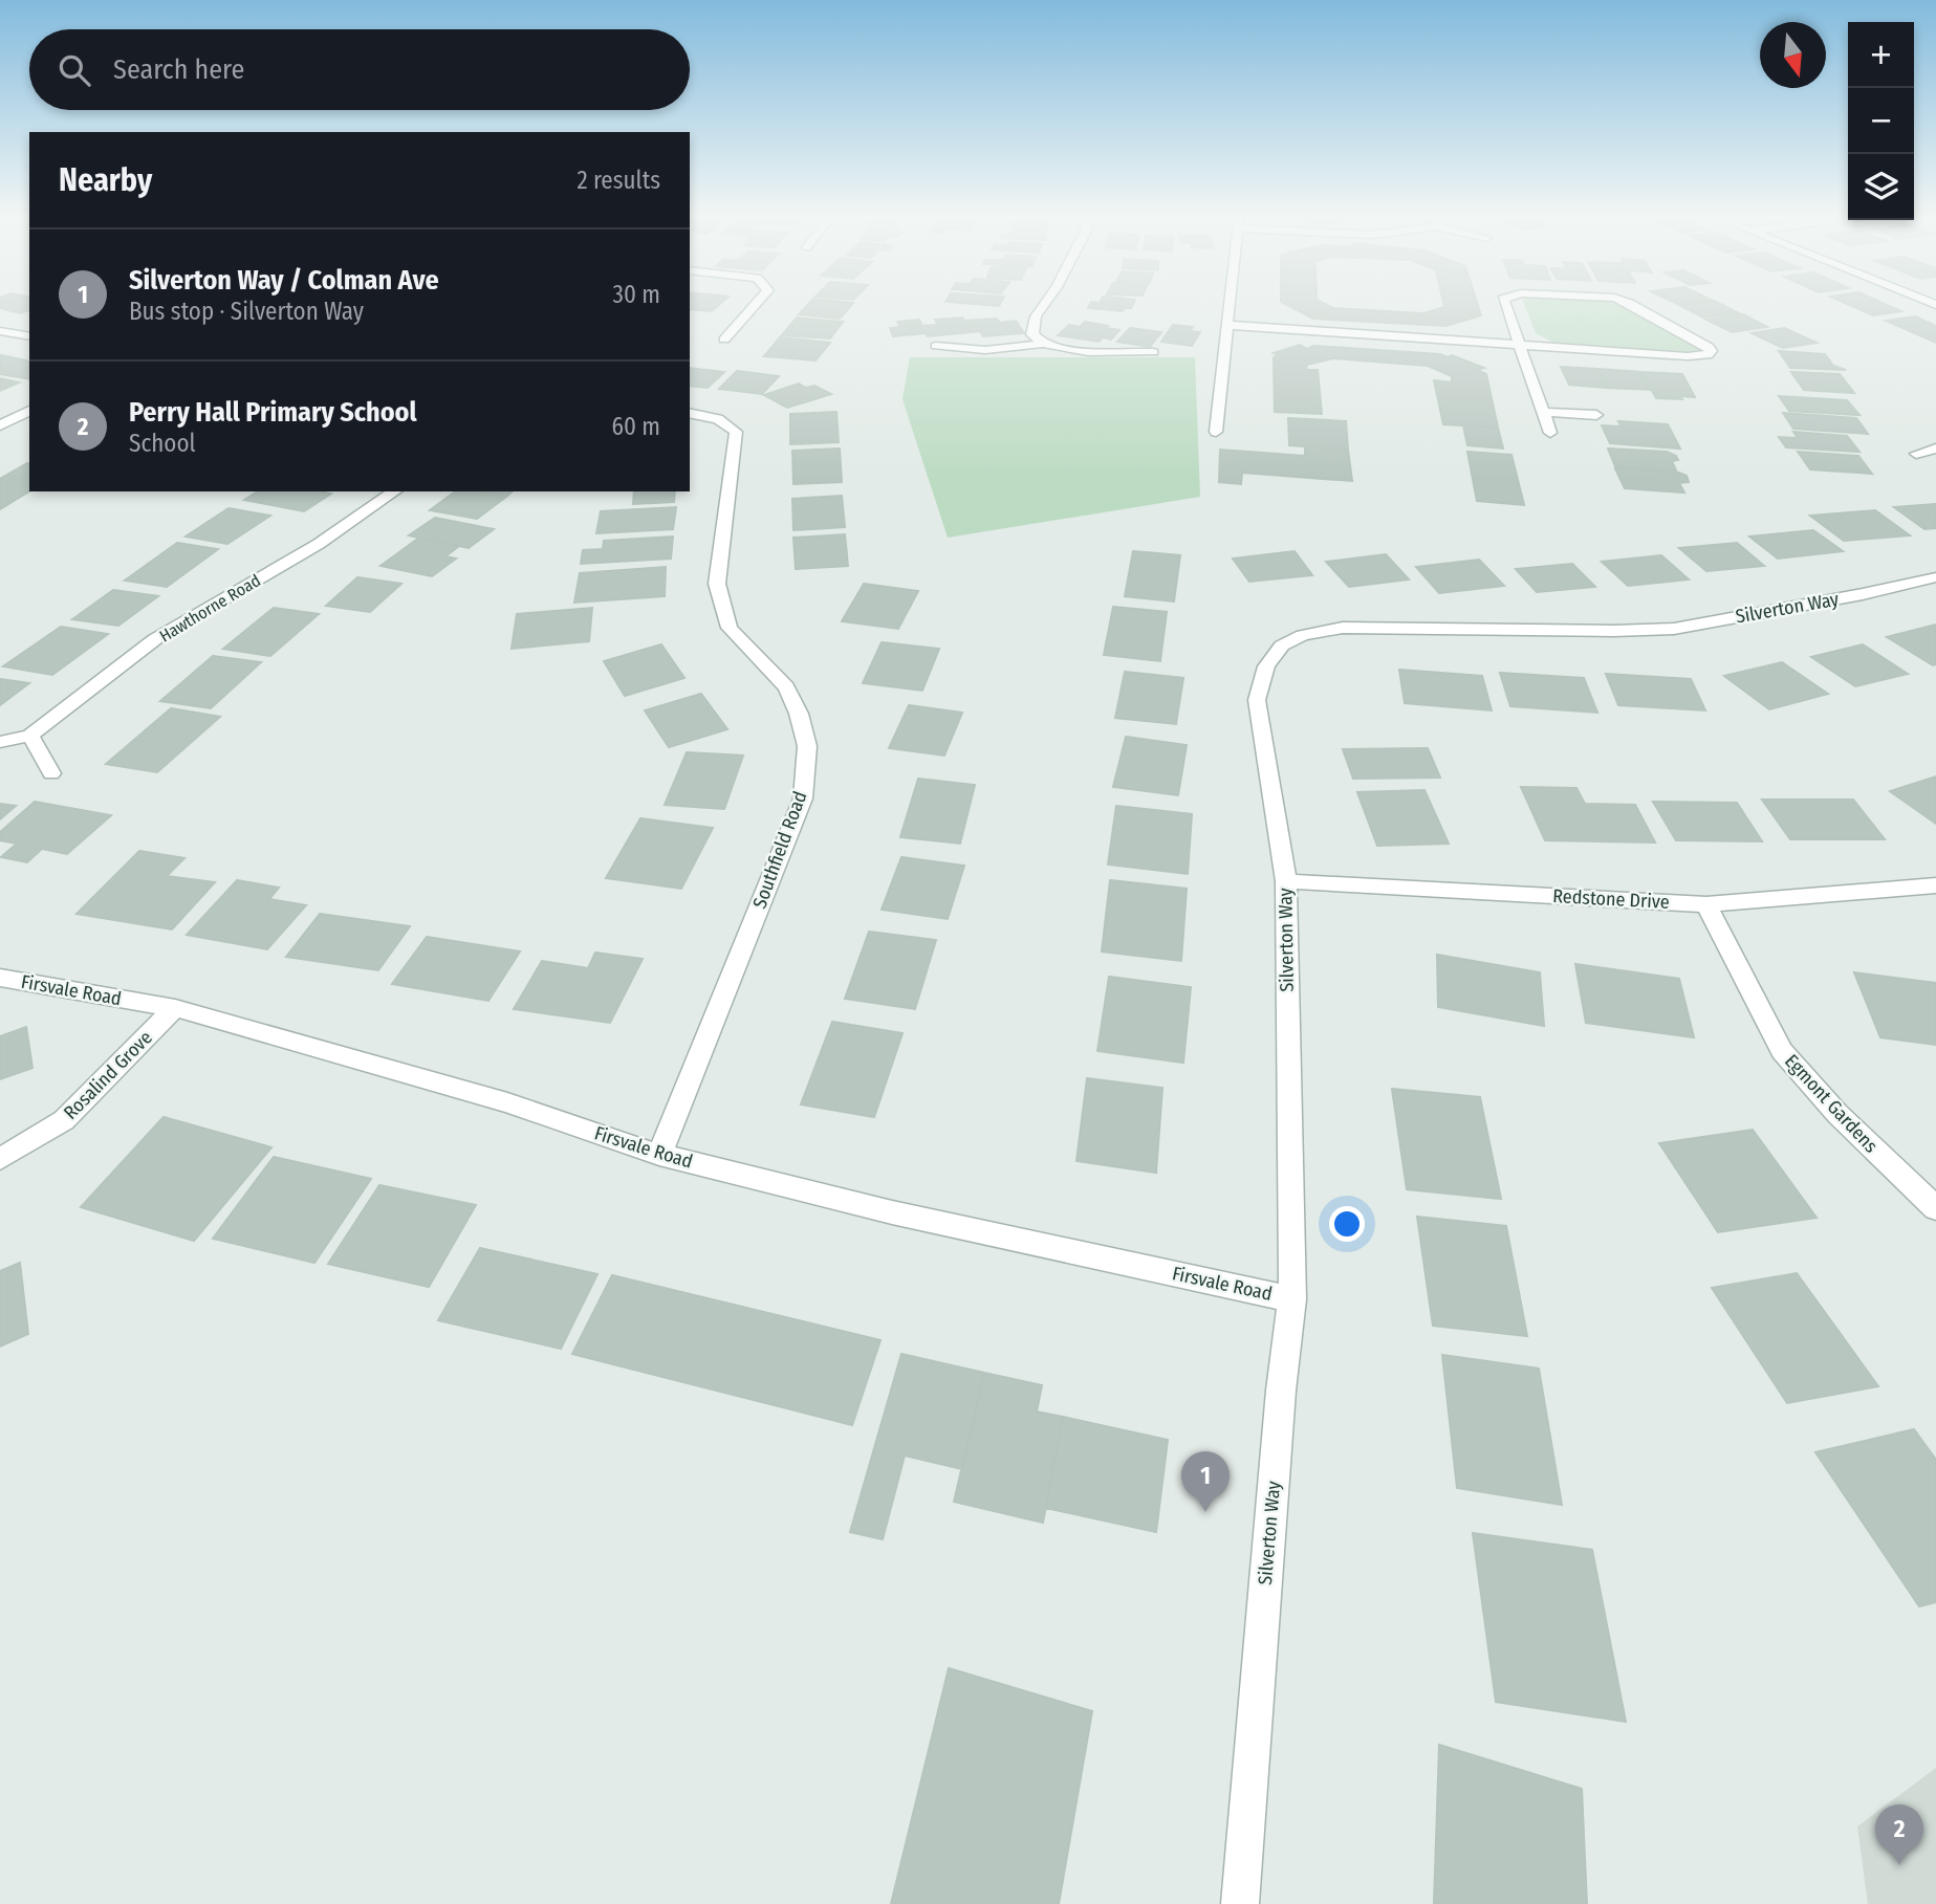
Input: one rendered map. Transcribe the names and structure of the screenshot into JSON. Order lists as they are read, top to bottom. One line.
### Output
{"streets":{"street":["Hawthorne Road","Silverton Way","Southfield Road","Redstone Drive","Firsvale Road","Rosalind Grove","Egmont Gardens"]},"crossings":[["Silverton Way","Redstone Drive"],["Silverton Way","Firsvale Road"],["Southfield Road","Firsvale Road"],["Redstone Drive","Egmont Gardens"],["Firsvale Road","Rosalind Grove"]],"north":"bottom","page":{"map_buttons":["+","−"],"search":"Search here","heading":["Nearby","2 results"],"list":[{"mark":"1","name":"Silverton Way / Colman Ave","note":"Bus stop · Silverton Way","value":"30 m"},{"mark":"2","name":"Perry Hall Primary School","note":"School","value":"60 m"}],"pins":["1","2"]}}
